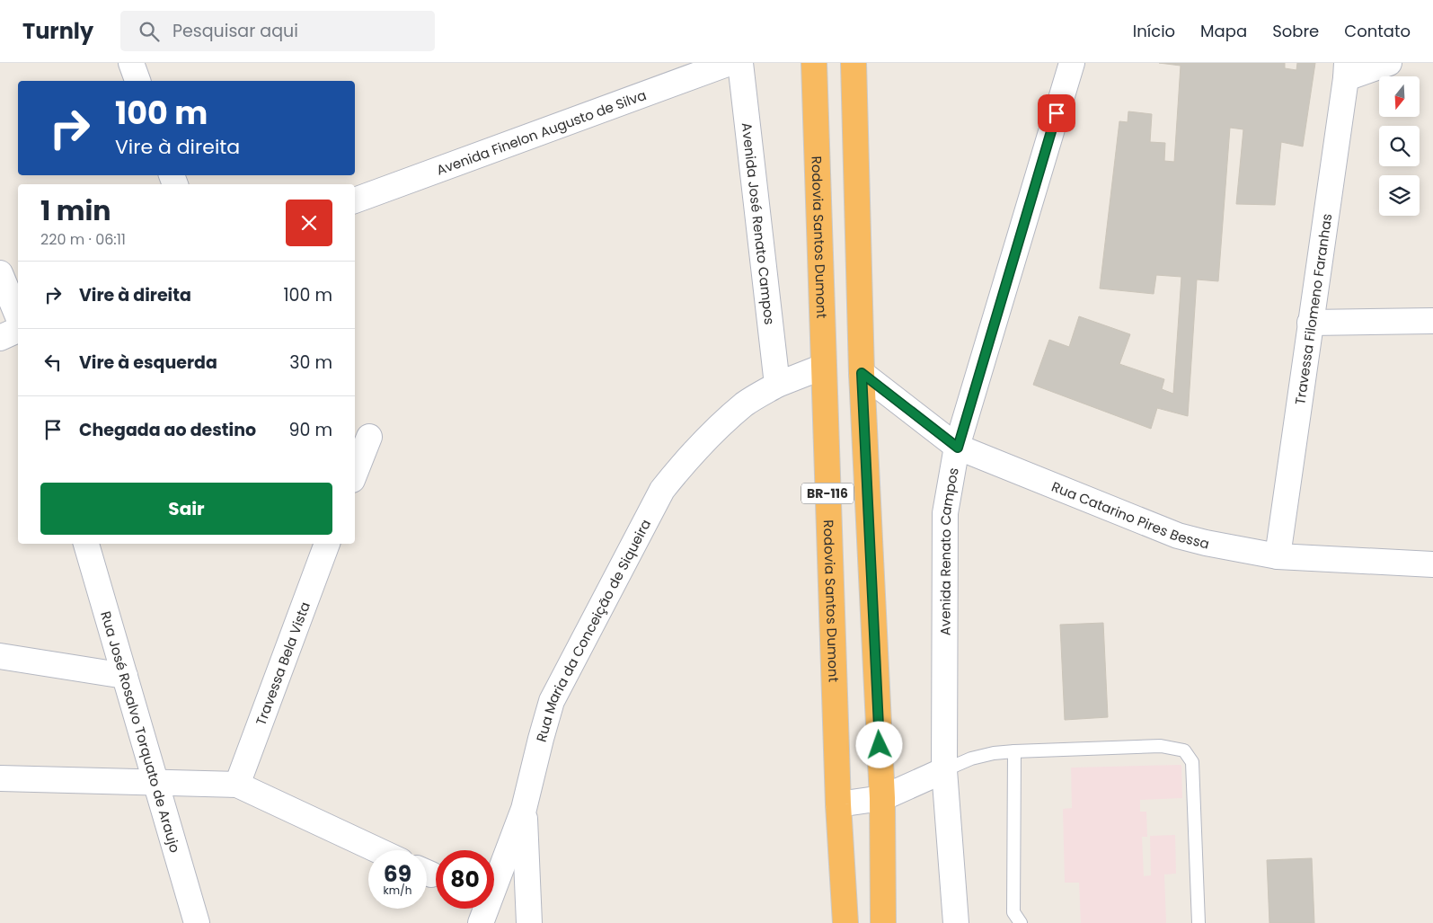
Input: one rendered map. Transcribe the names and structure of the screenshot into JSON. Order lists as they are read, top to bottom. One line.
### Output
{"streets":{"highway":["Rodovia Santos Dumont","BR-116"],"street":["Avenida Finelon Augusto de Silva","Avenida José Renato Campos","Travessa Filomeno Faranhas","Rua Catarino Pires Bessa","Avenida Renato Campos","Rua Maria da Conceição de Siqueira","Travessa Bela Vista","Rua José Rosalvo Torquato de Araujo"]},"crossings":[["Avenida José Renato Campos","Rua Maria da Conceição de Siqueira"],["Rodovia Santos Dumont","Rua Maria da Conceição de Siqueira"],["Travessa Filomeno Faranhas","Rua Catarino Pires Bessa"],["BR-116","Rua Catarino Pires Bessa"],["Rua Catarino Pires Bessa","Avenida Renato Campos"]],"north":"bottom","page":{"header":"Turnly","search":"Pesquisar aqui","nav":["Início","Mapa","Sobre","Contato"],"turn":["100 m","Vire à direita"],"heading":["1 min","220 m · 06:11"],"list":[{"name":"Vire à direita","value":"100 m"},{"name":"Vire à esquerda","value":"30 m"},{"name":"Chegada ao destino","value":"90 m"}],"buttons":"Sair","speed":"69 km/h","limit":"80"}}
